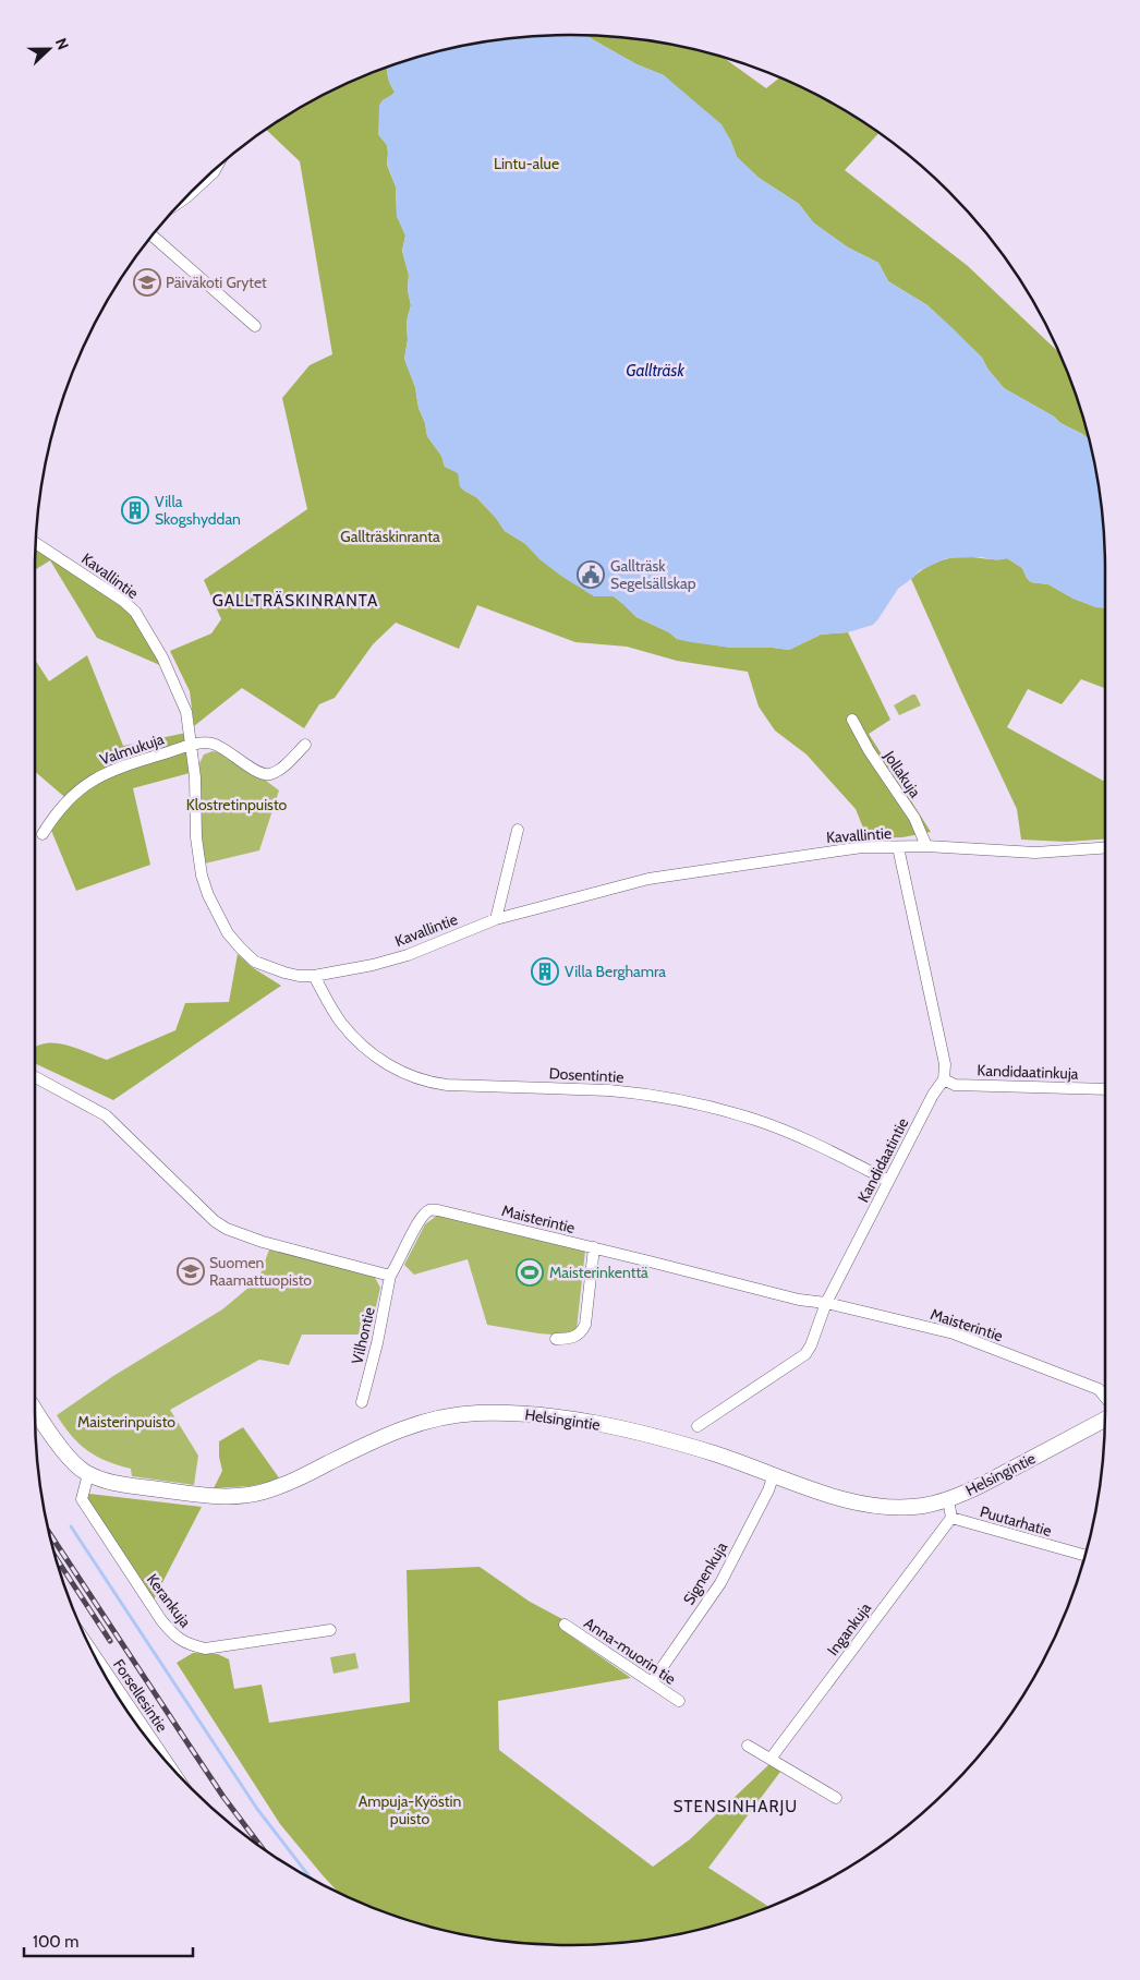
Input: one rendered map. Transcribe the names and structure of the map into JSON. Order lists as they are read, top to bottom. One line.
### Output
{"streets":{"main road":["Helsingintie"],"street":["Kavallintie","Valmukuja","Jollakuja","Kandidaatinkuja","Dosentintie","Kandidaatintie","Maisterintie","Vilhontie","Puutarhatie","Signenkuja","Kerankuja","Ingankuja","Anna-muorin tie","Forsellesintie"]},"crossings":[["Kavallintie","Valmukuja"],["Kavallintie","Jollakuja"],["Kavallintie","Dosentintie"],["Kandidaatinkuja","Kandidaatintie"],["Dosentintie","Kandidaatintie"],["Kandidaatintie","Maisterintie"],["Maisterintie","Vilhontie"],["Helsingintie","Signenkuja"],["Helsingintie","Kerankuja"],["Puutarhatie","Ingankuja"],["Signenkuja","Anna-muorin tie"]],"districts":["GALLTRÄSKINRANTA","STENSINHARJU"],"water":["Gallträsk"],"parks":["Lintu-alue","Gallträskinranta","Klostretinpuisto","Maisterinpuisto","Ampuja-Kyöstin puisto"],"places":{"school or university":["Päiväkoti Grytet","Suomen Raamattuopisto"],"building":["Villa Skogshyddan","Villa Berghamra"],"public building":["Gallträsk Segelsällskap"],"sports":["Maisterinkenttä"]},"scale_bar":"100 m","north":"right"}
